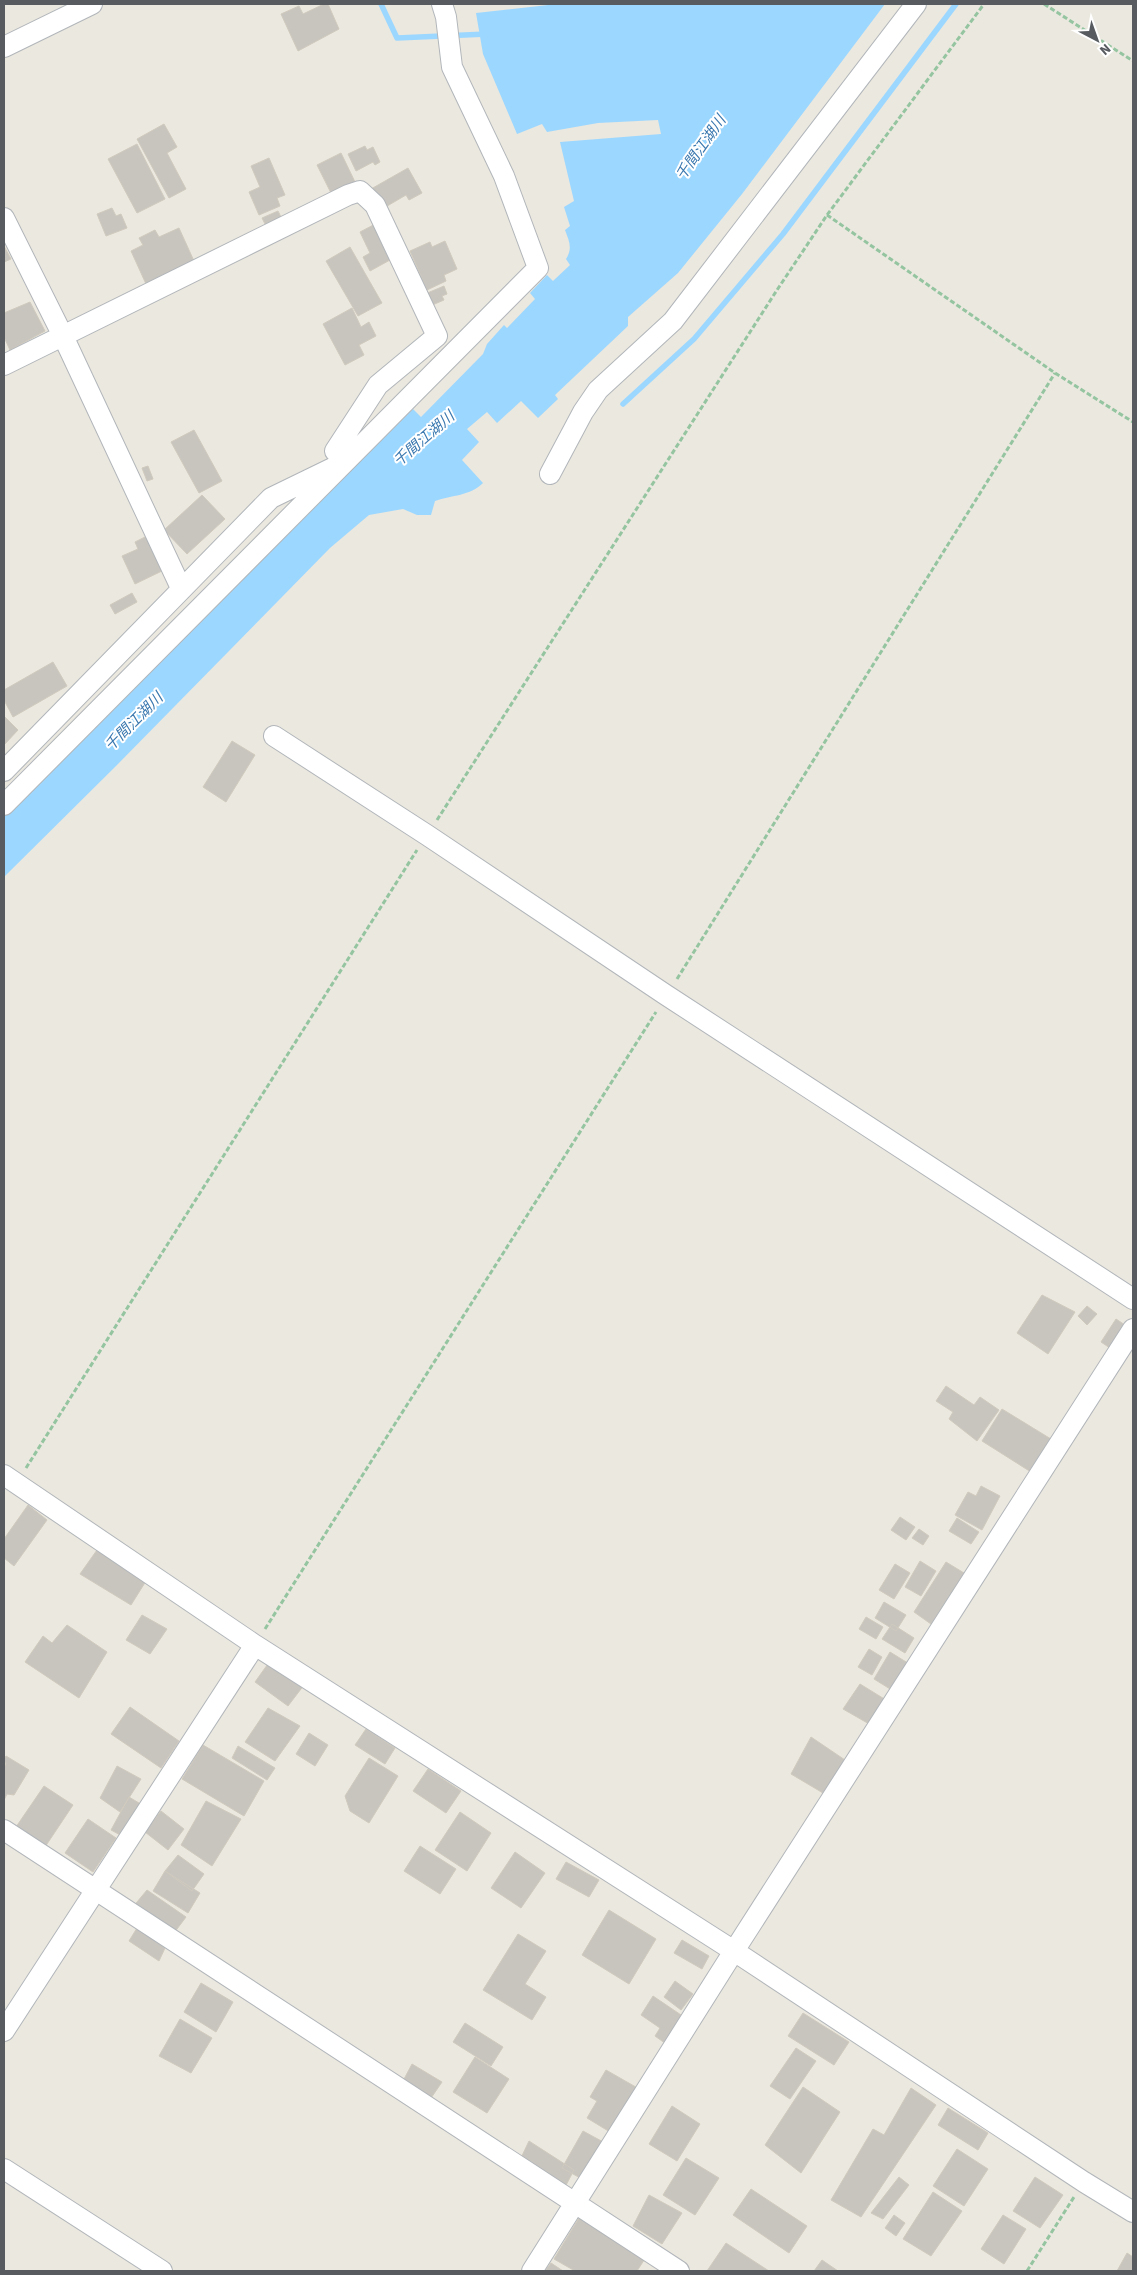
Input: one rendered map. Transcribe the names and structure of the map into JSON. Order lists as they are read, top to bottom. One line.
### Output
{"water":["千間江湖川"],"north":"bottom right"}
